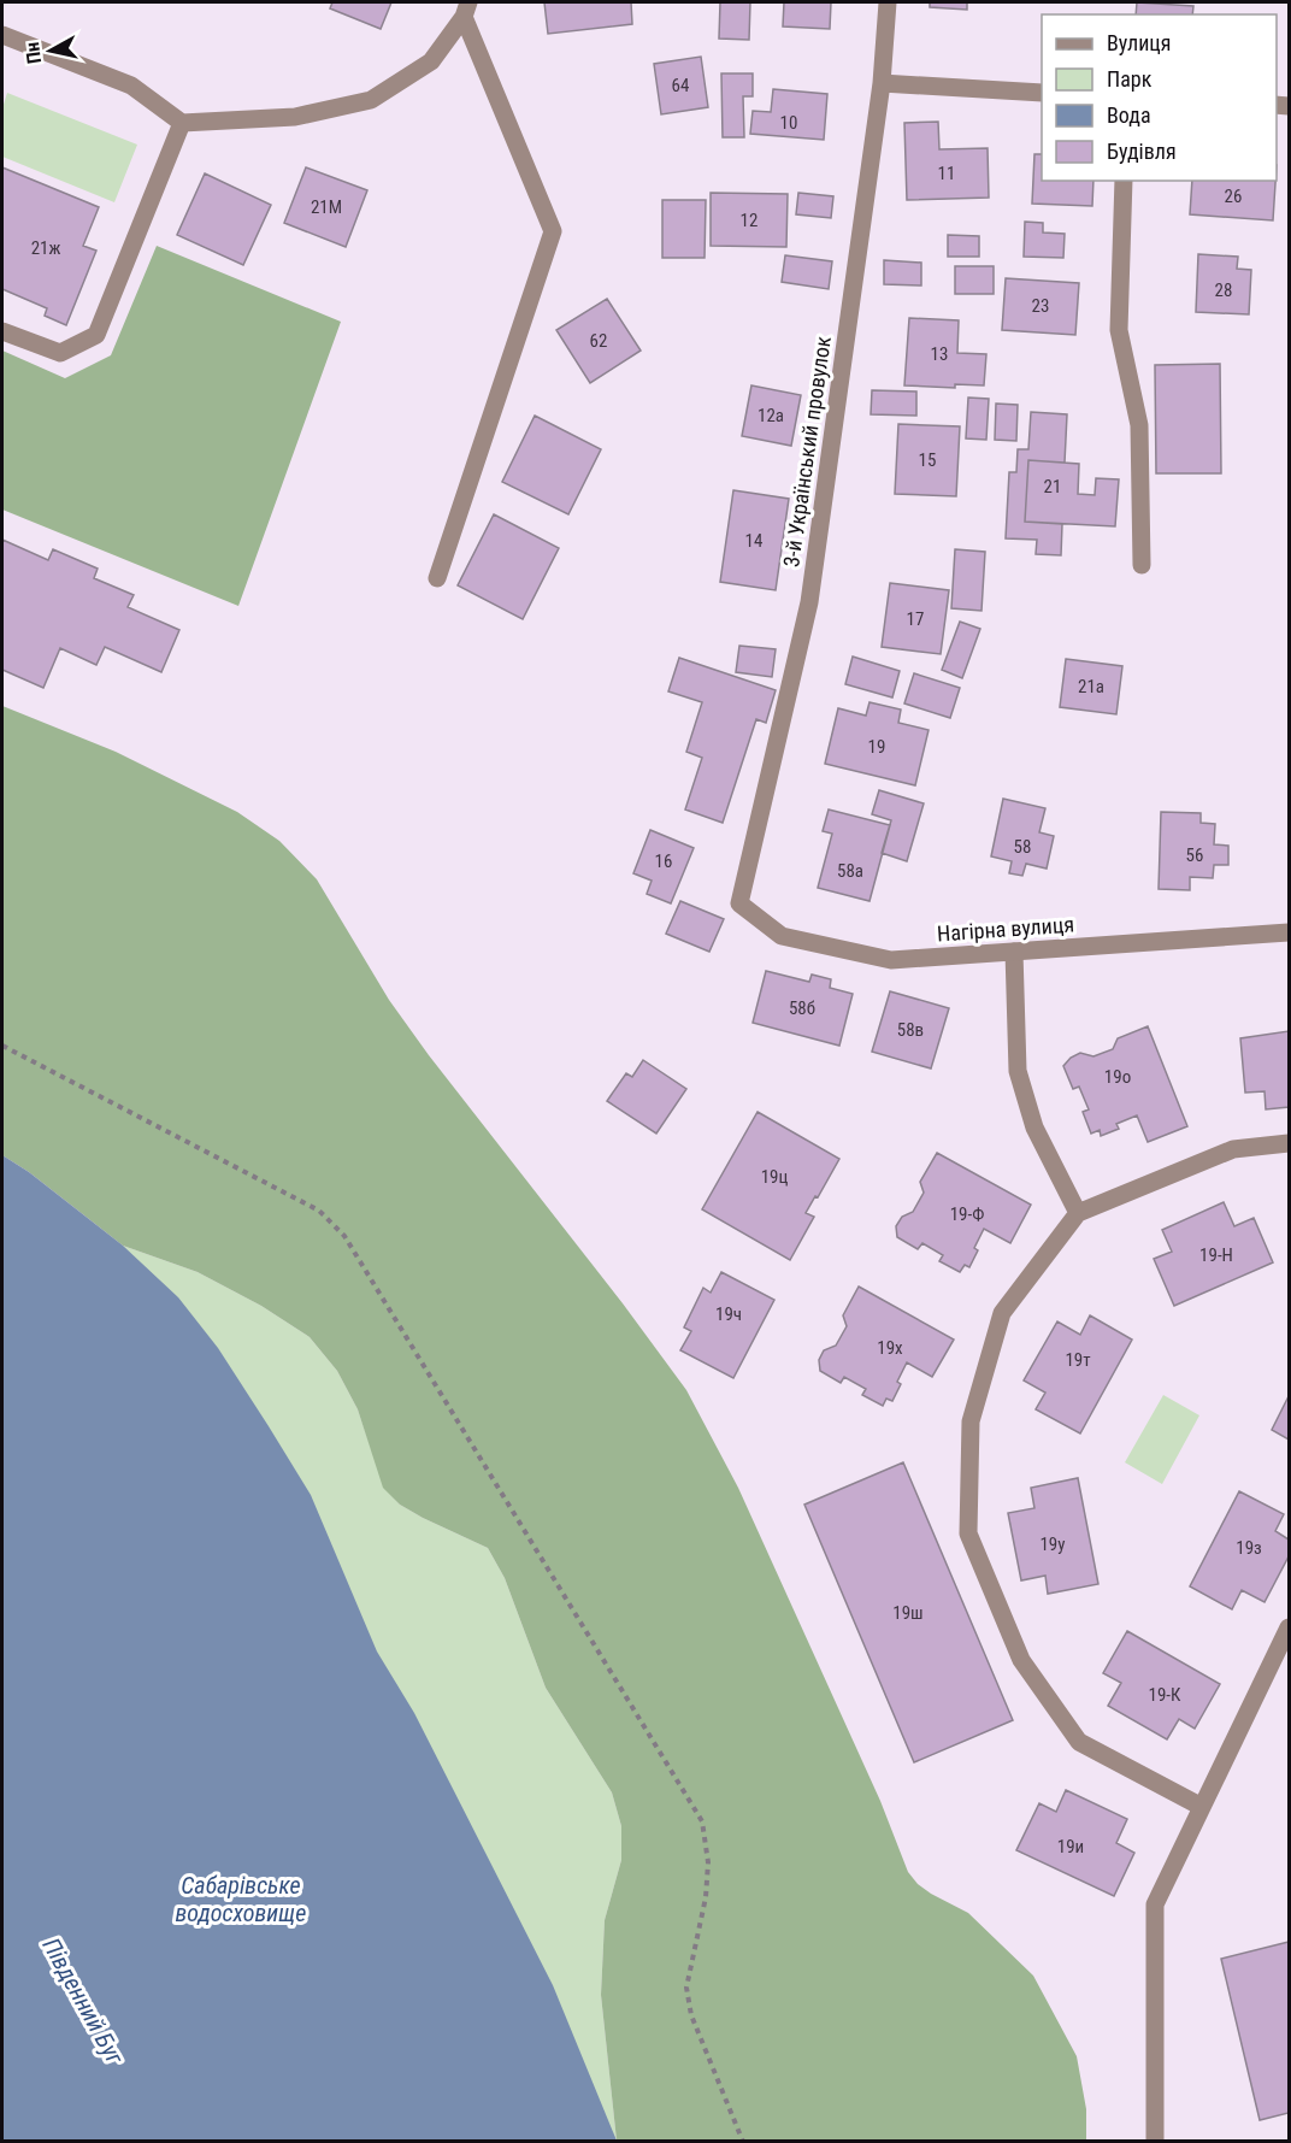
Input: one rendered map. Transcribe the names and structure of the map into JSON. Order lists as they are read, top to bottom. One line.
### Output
{"streets":{"street":["3-й Український провулок","Нагірна вулиця"]},"crossings":[["3-й Український провулок","Нагірна вулиця"]],"water":["Сабарівське водосховище","Південний Буг"],"house_numbers":["64","10","11","26","21М","12","21ж","28","23","62","13","12а","15","21","14","17","21а","19","58","56","16","58а","58б","58в","19о","19ц","19-Ф","19-Н","19ч","19х","19т","19у","19з","19ш","19-К","19и"],"legend":["Вулиця","Парк","Вода","Будівля"],"north":"left"}
